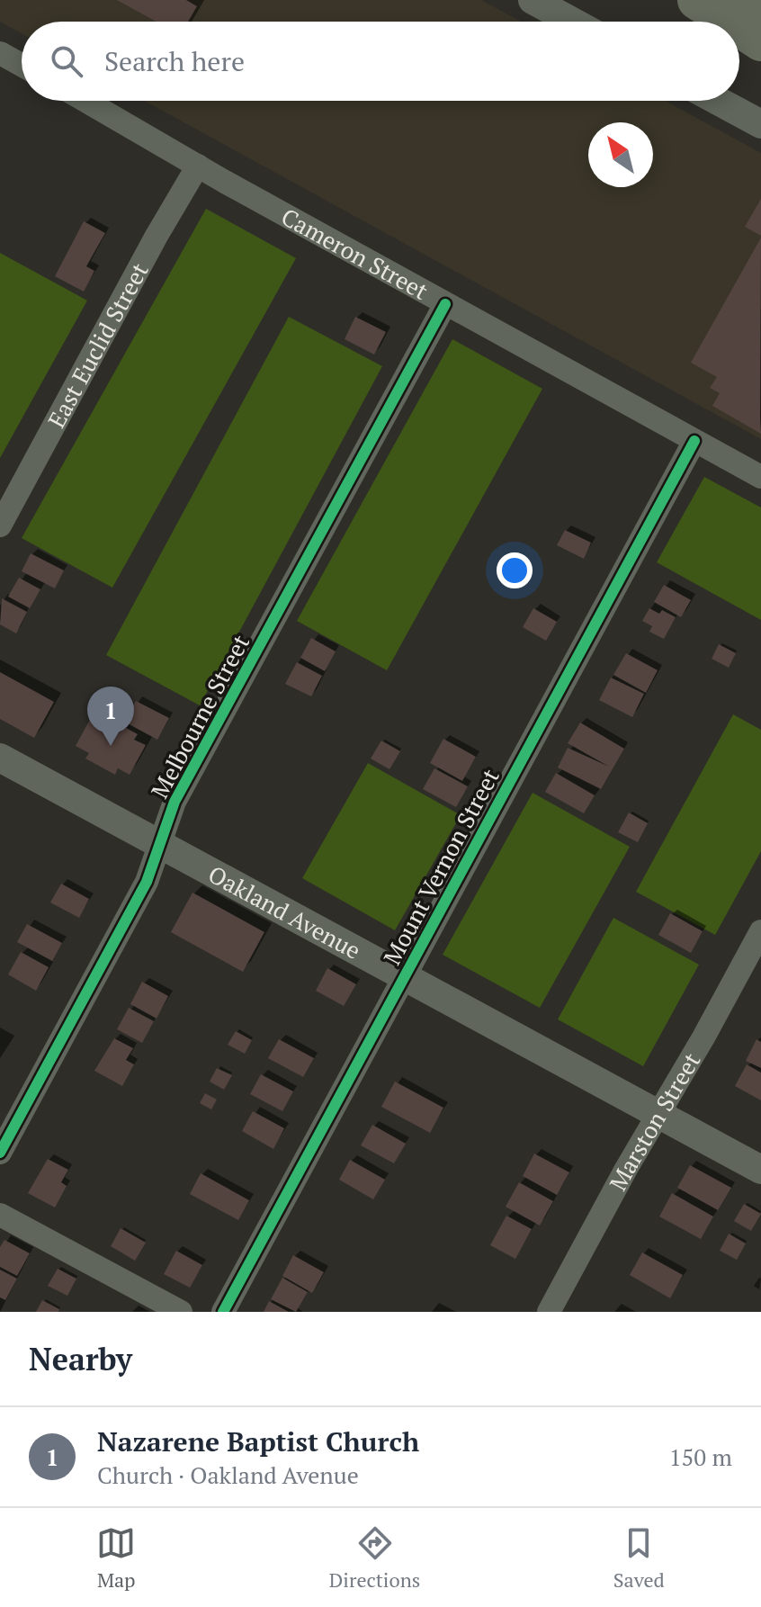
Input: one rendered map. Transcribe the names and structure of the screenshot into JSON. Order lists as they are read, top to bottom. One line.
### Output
{"streets":{"street":["Cameron Street","East Euclid Street","Melbourne Street","Mount Vernon Street","Oakland Avenue","Marston Street"]},"crossings":[["Cameron Street","East Euclid Street"],["Cameron Street","Melbourne Street"],["Cameron Street","Mount Vernon Street"],["Melbourne Street","Oakland Avenue"],["Mount Vernon Street","Oakland Avenue"],["Oakland Avenue","Marston Street"]],"north":"top left","page":{"search":"Search here","pins":"1","heading":"Nearby","list":[{"mark":"1","name":"Nazarene Baptist Church","note":"Church · Oakland Avenue","value":"150 m"}],"nav":["Map","Directions","Saved"]}}
